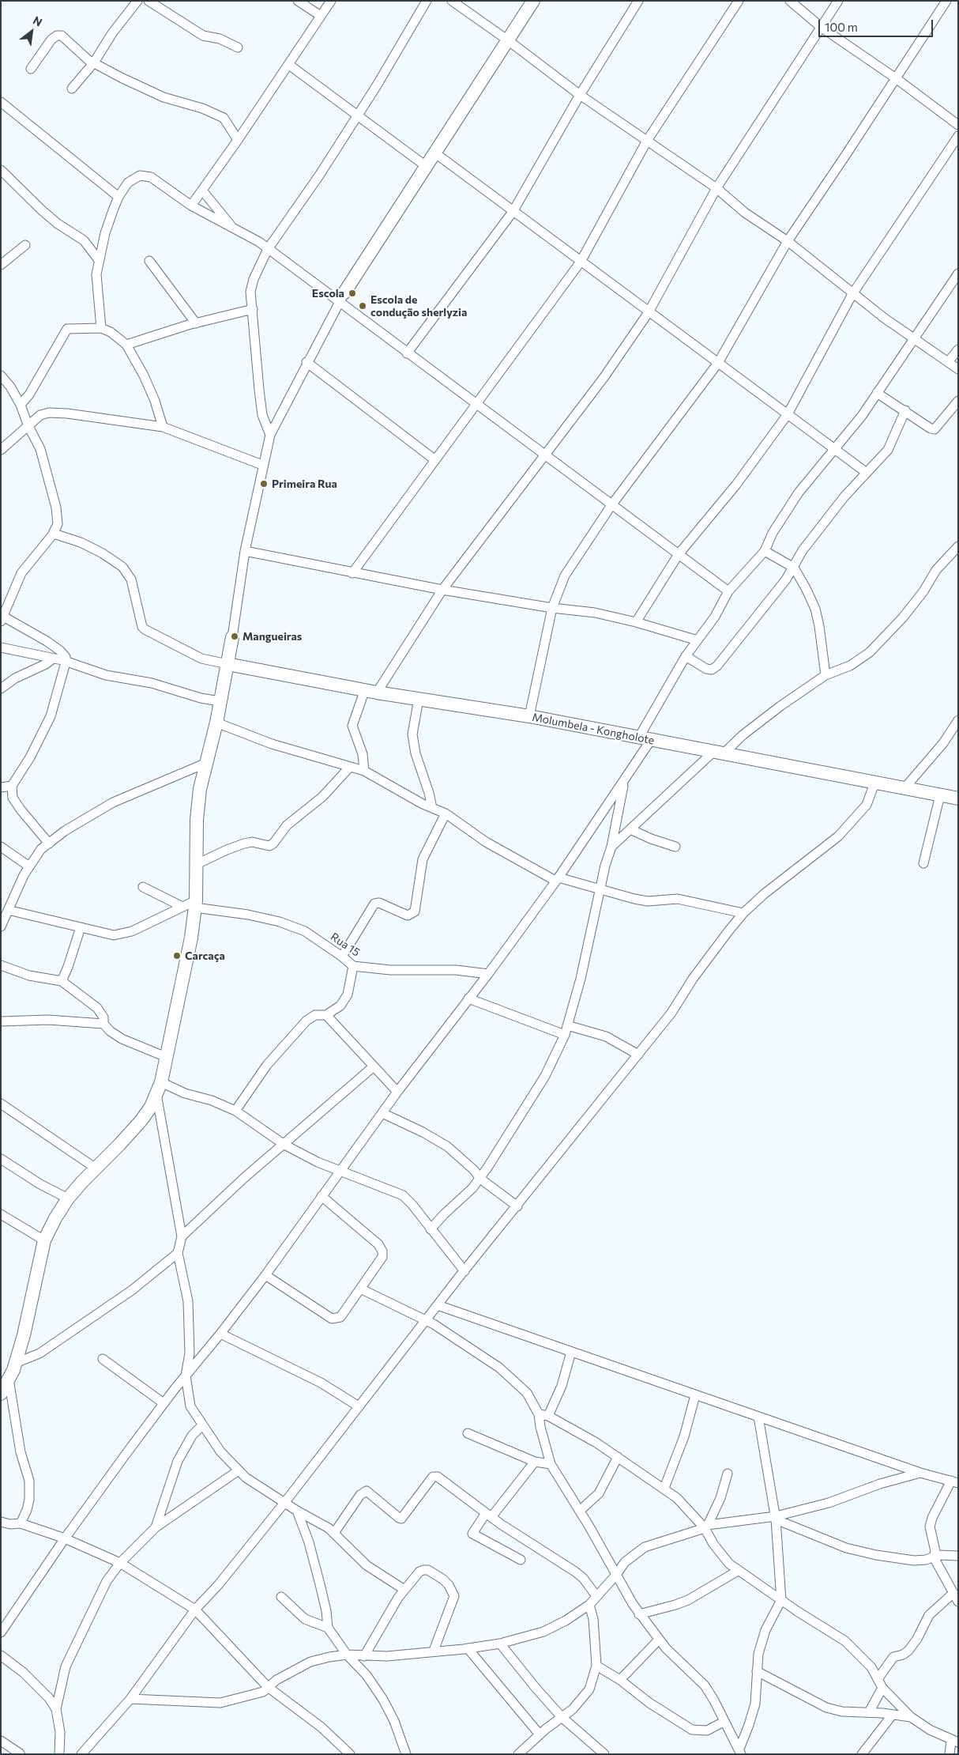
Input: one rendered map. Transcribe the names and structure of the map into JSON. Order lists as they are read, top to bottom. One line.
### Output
{"streets":{"street":["Molumbela - Kongholote","Rua 15"]},"places":["Escola","Escola de condução sherlyzia","Primeira Rua","Mangueiras","Carcaça"],"scale_bar":"100 m","north":"top right"}
